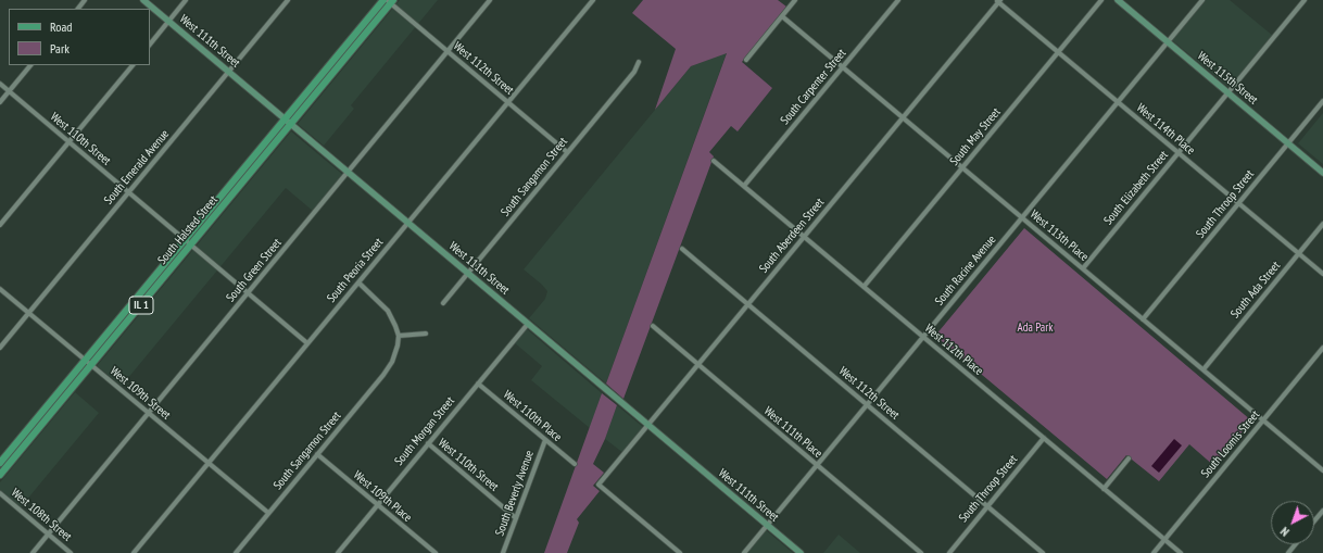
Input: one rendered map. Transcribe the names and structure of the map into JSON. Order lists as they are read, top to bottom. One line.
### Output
{"streets":{"main road":["West 111th Street","West 115th Street","South Halsted Street","IL 1"],"street":["West 112th Street","South Carpenter Street","West 114th Place","South May Street","West 110th Street","South Emerald Avenue","South Sangamon Street","South Elizabeth Street","South Throop Street","South Aberdeen Street","West 113th Place","South Green Street","South Peoria Street","South Racine Avenue","South Ada Street","West 112th Place","West 109th Street","West 110th Place","South Morgan Street","West 111th Place","South Loomis Street","South Beverly Avenue","West 109th Place","West 108th Street"]},"crossings":[["West 111th Street","South Emerald Avenue"],["West 111th Street","South Sangamon Street"],["West 111th Street","South Halsted Street"],["West 111th Street","South Aberdeen Street"],["West 111th Street","South Green Street"],["West 111th Street","South Peoria Street"],["West 111th Street","South Racine Avenue"],["West 111th Street","South Morgan Street"],["West 112th Street","South Sangamon Street"],["West 112th Street","South Throop Street"],["West 112th Street","South Halsted Street"],["West 112th Street","South Aberdeen Street"],["West 112th Street","South Green Street"],["West 112th Street","South Peoria Street"],["West 112th Street","South Racine Avenue"],["West 115th Street","South Elizabeth Street"],["West 115th Street","South Throop Street"],["West 115th Street","South Racine Avenue"],["South Carpenter Street","West 113th Place"],["South Carpenter Street","West 112th Place"],["West 114th Place","South May Street"],["West 114th Place","South Elizabeth Street"],["West 114th Place","South Throop Street"],["West 114th Place","South Aberdeen Street"],["West 114th Place","South Racine Avenue"],["West 114th Place","South Ada Street"],["South May Street","West 113th Place"],["South May Street","West 112th Place"],["West 110th Street","South Emerald Avenue"],["West 110th Street","South Halsted Street"],["West 110th Street","South Green Street"],["West 110th Street","South Peoria Street"],["West 110th Street","South Morgan Street"],["West 110th Street","South Beverly Avenue"],["South Emerald Avenue","West 109th Street"],["South Sangamon Street","West 109th Street"],["South Sangamon Street","West 109th Place"],["South Elizabeth Street","West 113th Place"],["South Throop Street","West 113th Place"],["South Throop Street","West 112th Place"],["South Halsted Street","West 109th Street"],["South Aberdeen Street","West 113th Place"],["South Aberdeen Street","West 112th Place"],["South Aberdeen Street","West 111th Place"],["West 113th Place","South Racine Avenue"],["West 113th Place","South Ada Street"],["West 113th Place","South Loomis Street"],["South Green Street","West 109th Street"],["South Green Street","West 108th Street"],["South Peoria Street","West 109th Street"],["South Racine Avenue","West 112th Place"],["South Racine Avenue","West 111th Place"],["West 112th Place","South Loomis Street"],["West 110th Place","South Morgan Street"],["West 110th Place","South Beverly Avenue"],["South Morgan Street","West 109th Place"]],"parks":["Ada Park"],"legend":["Road","Park"],"north":"bottom left"}
